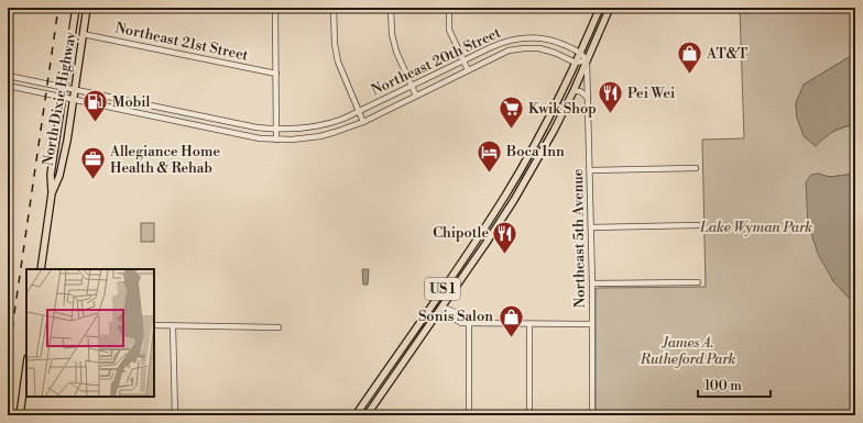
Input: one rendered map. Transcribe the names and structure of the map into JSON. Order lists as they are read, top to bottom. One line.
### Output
{"streets":{"main road":["North Dixie Highway","US 1"],"street":["Northeast 21st Street","Northeast 20th Street","Northeast 5th Avenue"]},"crossings":[["Northeast 21st Street","North Dixie Highway"],["Northeast 20th Street","North Dixie Highway"],["Northeast 20th Street","US 1"],["Northeast 5th Avenue","US 1"]],"parks":["Lake Wyman Park","James A. Rutheford Park"],"places":{"shop":["AT&T","Sonis Salon"],"restaurant":["Pei Wei","Chipotle"],"fuel station":["Mobil"],"supermarket":["Kwik Shop"],"hotel":["Boca Inn"],"office":["Allegiance Home Health & Rehab"]},"scale_bar":"100 m"}
